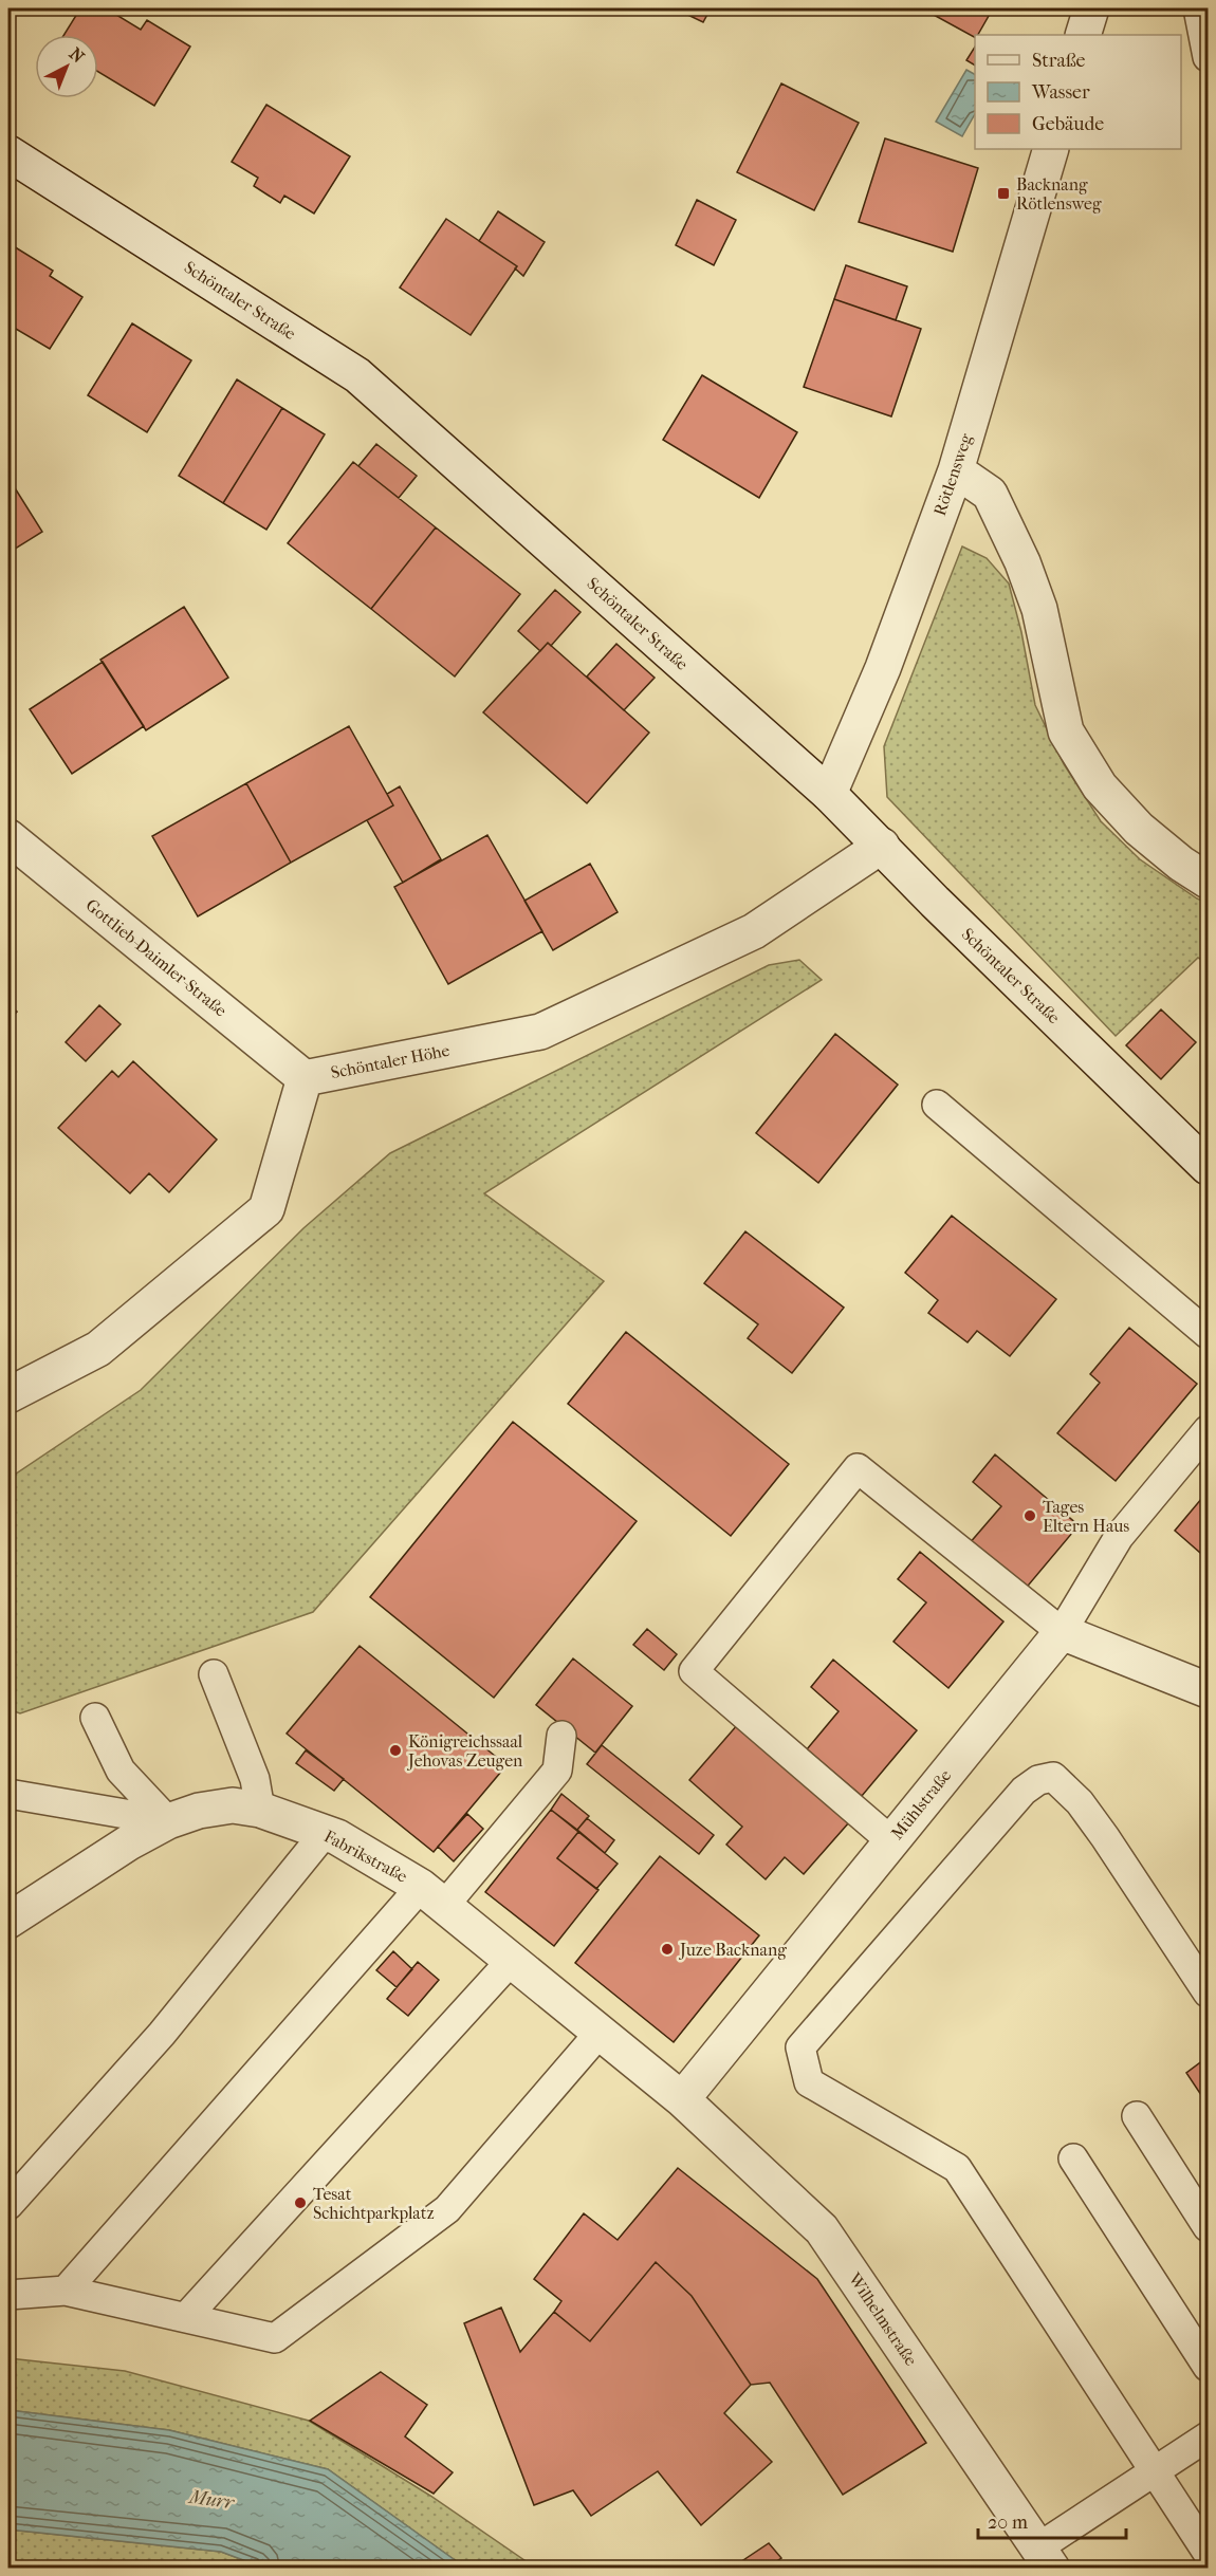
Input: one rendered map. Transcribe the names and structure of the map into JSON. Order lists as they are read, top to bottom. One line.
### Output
{"streets":{"street":["Schöntaler Straße","Rötlensweg","Gottlieb-Daimler-Straße","Schöntaler Höhe","Mühlstraße","Fabrikstraße","Wilhelmstraße"]},"crossings":[["Schöntaler Straße","Rötlensweg"],["Schöntaler Straße","Schöntaler Höhe"],["Gottlieb-Daimler-Straße","Schöntaler Höhe"],["Mühlstraße","Fabrikstraße"],["Mühlstraße","Wilhelmstraße"],["Fabrikstraße","Wilhelmstraße"]],"water":["Murr"],"places":{"transit":["Backnang Rötlensweg"],"other":["Tages Eltern Haus","Königreichssaal Jehovas Zeugen","Juze Backnang","Tesat Schichtparkplatz"]},"legend":["Straße","Wasser","Gebäude"],"scale_bar":"20 m","north":"top right"}
